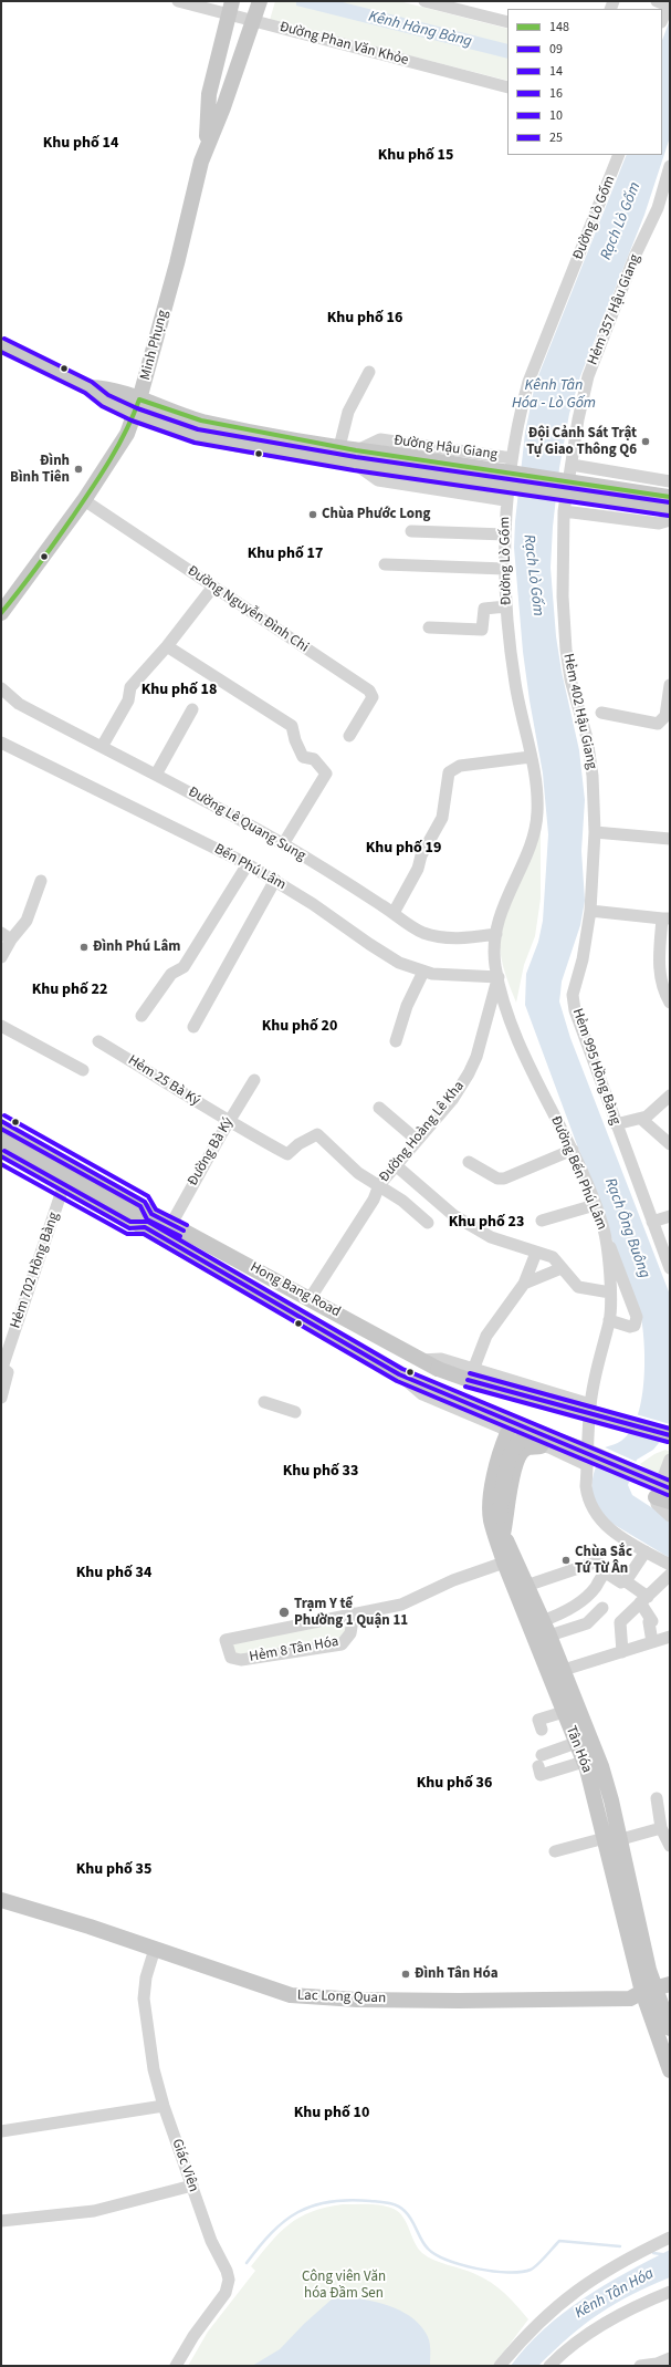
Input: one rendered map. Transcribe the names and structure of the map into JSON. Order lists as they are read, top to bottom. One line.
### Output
{"streets":{"main road":["Minh Phụng","Đường Hậu Giang","Hong Bang Road","Tân Hóa","Lac Long Quan"],"street":["Đường Phan Văn Khỏe","Đường Lò Gốm","Hẻm 357 Hậu Giang","Đường Nguyễn Đình Chi","Hẻm 402 Hậu Giang","Đường Lê Quang Sung","Bến Phú Lâm","Hẻm 995 Hồng Bàng","Hẻm 25 Bà Ký","Đường Hoàng Lê Kha","Đường Bà Ký","Đường Bến Phú Lâm","Hẻm 702 Hồng Bàng","Hẻm 8 Tân Hóa","Giác Viên"]},"crossings":[["Đường Phan Văn Khỏe","Minh Phụng"],["Đường Lò Gốm","Đường Hậu Giang"],["Đường Lò Gốm","Đường Lê Quang Sung"],["Đường Lò Gốm","Bến Phú Lâm"],["Đường Lò Gốm","Đường Hoàng Lê Kha"],["Đường Lò Gốm","Đường Bến Phú Lâm"],["Hẻm 357 Hậu Giang","Hẻm 402 Hậu Giang"],["Minh Phụng","Đường Hậu Giang"],["Minh Phụng","Đường Nguyễn Đình Chi"],["Hẻm 402 Hậu Giang","Hẻm 995 Hồng Bàng"],["Bến Phú Lâm","Đường Hoàng Lê Kha"],["Bến Phú Lâm","Đường Bến Phú Lâm"],["Hẻm 25 Bà Ký","Đường Hoàng Lê Kha"],["Hẻm 25 Bà Ký","Đường Bà Ký"],["Đường Hoàng Lê Kha","Đường Bến Phú Lâm"],["Đường Hoàng Lê Kha","Hong Bang Road"],["Đường Bà Ký","Hong Bang Road"],["Hong Bang Road","Tân Hóa"],["Hẻm 8 Tân Hóa","Tân Hóa"],["Tân Hóa","Lac Long Quan"],["Lac Long Quan","Giác Viên"]],"districts":["Khu phố 14","Khu phố 15","Khu phố 16","Khu phố 17","Khu phố 18","Khu phố 19","Khu phố 22","Khu phố 20","Khu phố 23","Khu phố 33","Khu phố 34","Khu phố 36","Khu phố 35","Khu phố 10"],"water":["Kênh Hàng Bàng","Rạch Lò Gốm","Kênh Tân Hóa - Lò Gốm","Rạch Ông Buông","Kênh Tân Hóa"],"parks":["Công viên Văn hóa Đầm Sen"],"places":["Đội Cảnh Sát Trật Tự Giao Thông Q6","Đình Bình Tiên","Chùa Phước Long","Đình Phú Lâm","Chùa Sắc Tứ Từ Ân","Trạm Y tế Phường 1 Quận 11","Đình Tân Hóa"],"lines":["transit line 25","transit line 10","transit line 148","transit line 16","transit line 09","transit line 14"],"legend":["148","09","14","16","10","25"]}
